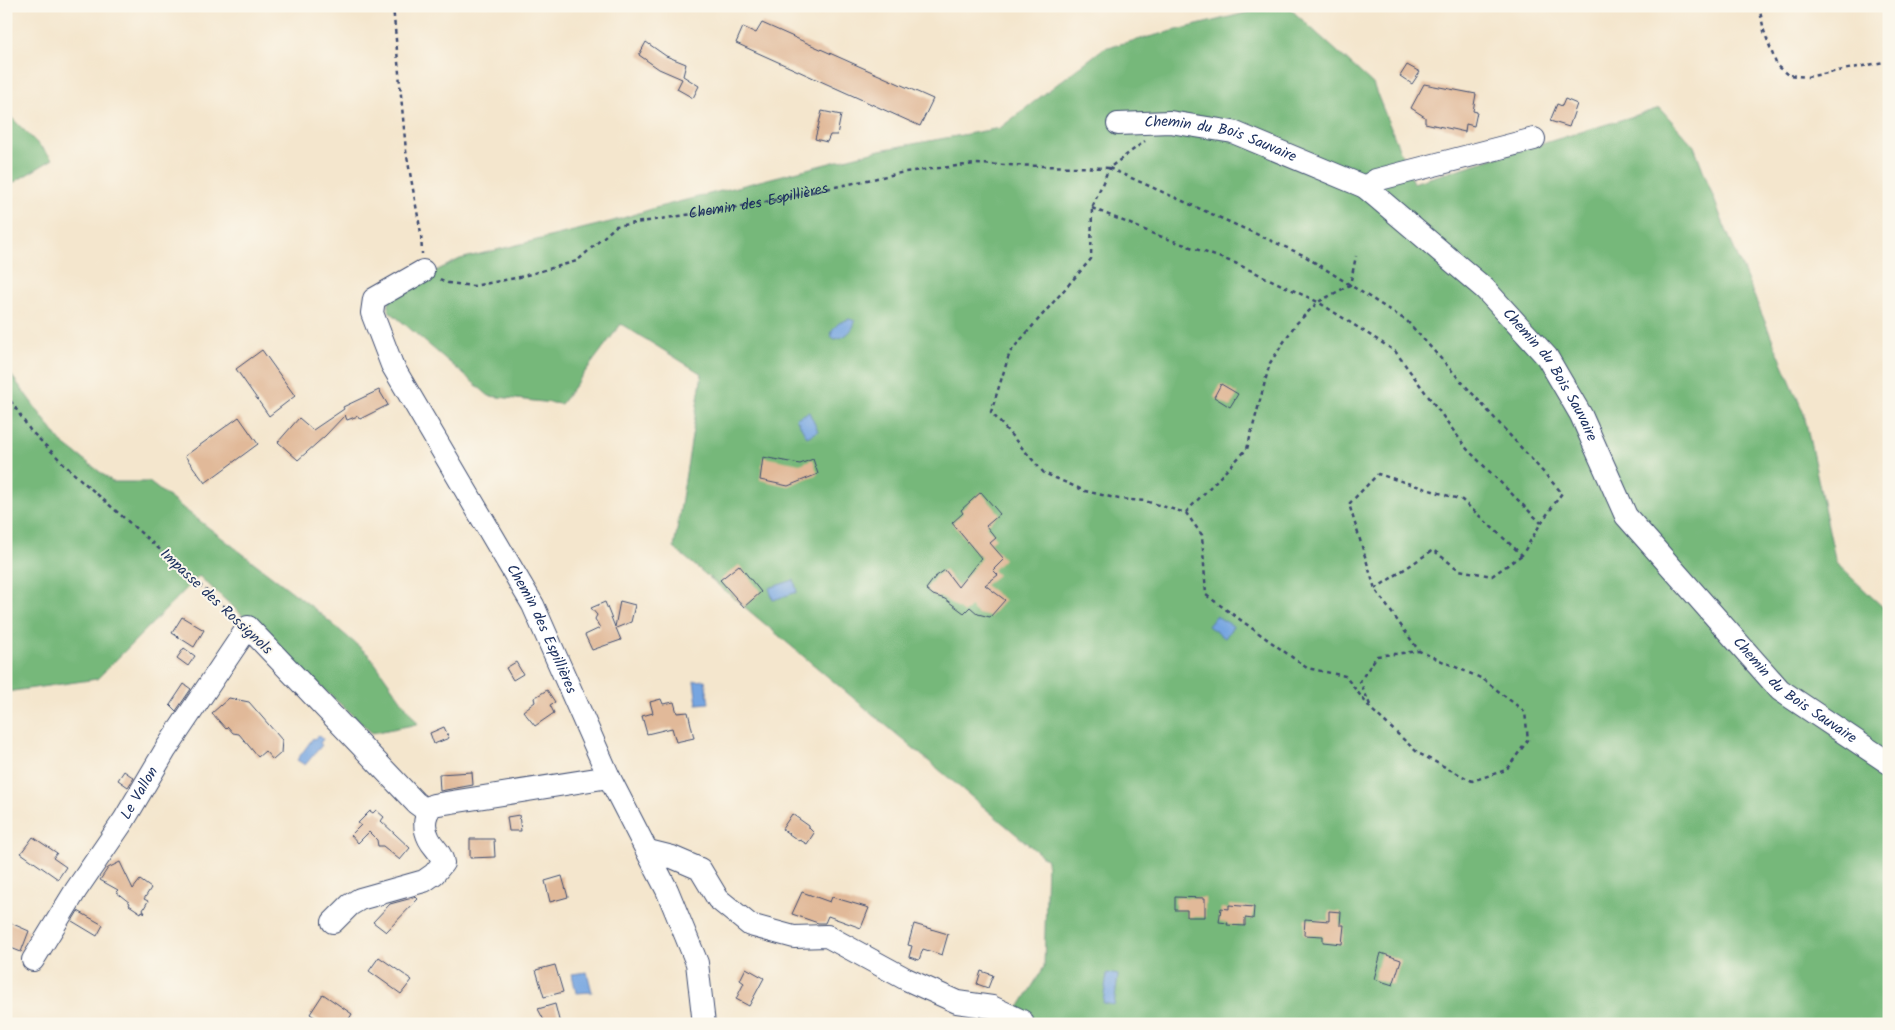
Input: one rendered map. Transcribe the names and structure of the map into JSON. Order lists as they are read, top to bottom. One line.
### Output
{"streets":{"street":["Chemin du Bois Sauvaire","Chemin des Espillières","Impasse des Rossignols","Le Vallon"]},"crossings":[["Impasse des Rossignols","Le Vallon"]]}
